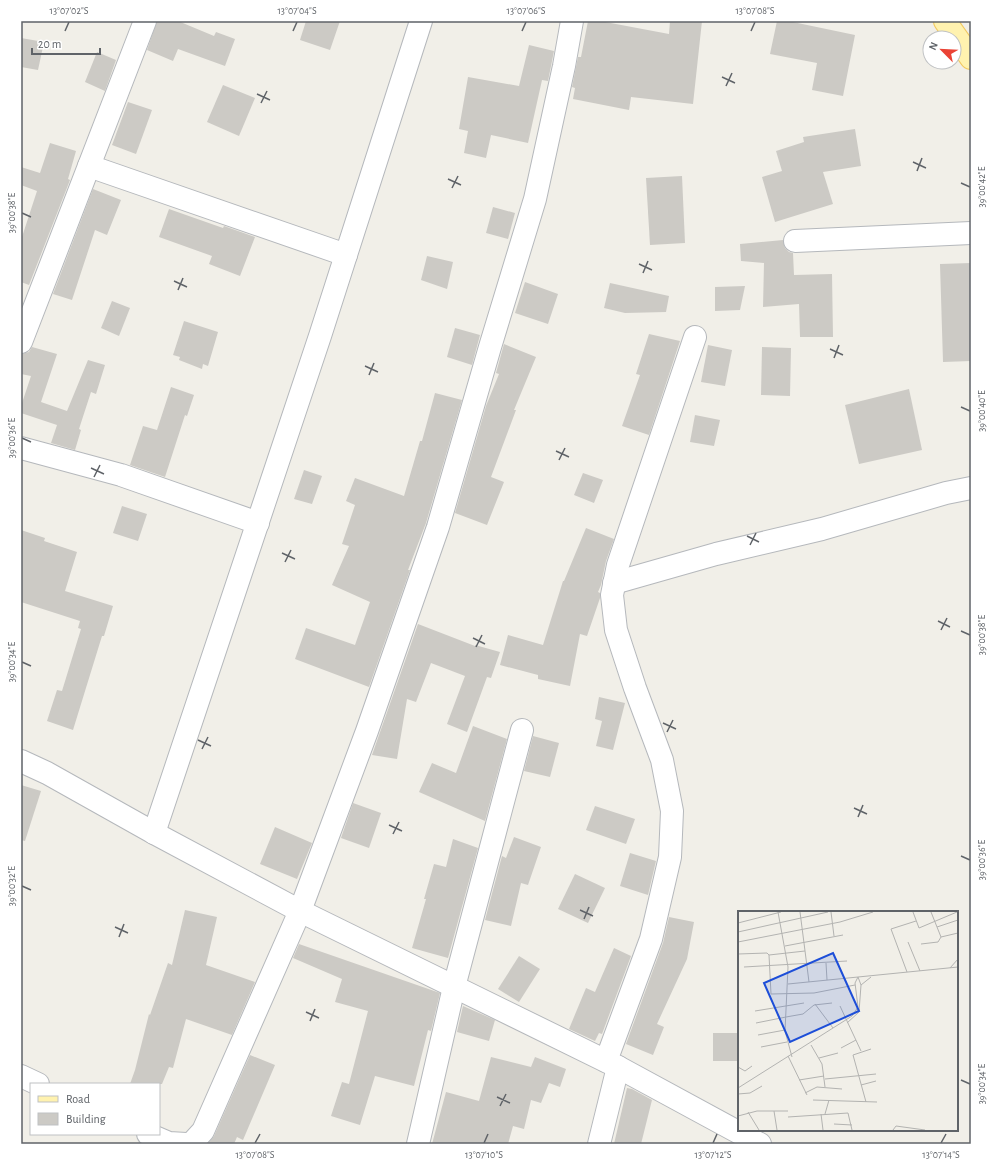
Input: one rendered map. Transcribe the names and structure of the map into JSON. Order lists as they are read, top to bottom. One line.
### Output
{"legend":["Road","Building"],"scale_bar":"20 m","north":"top left","coordinates":["13°07'02\"S","13°07'04\"S","13°07'06\"S","13°07'08\"S","39°00'42\"E","39°00'38\"E","39°00'40\"E","39°00'36\"E","39°00'34\"E","39°00'32\"E","13°07'10\"S","13°07'12\"S","13°07'14\"S"]}
